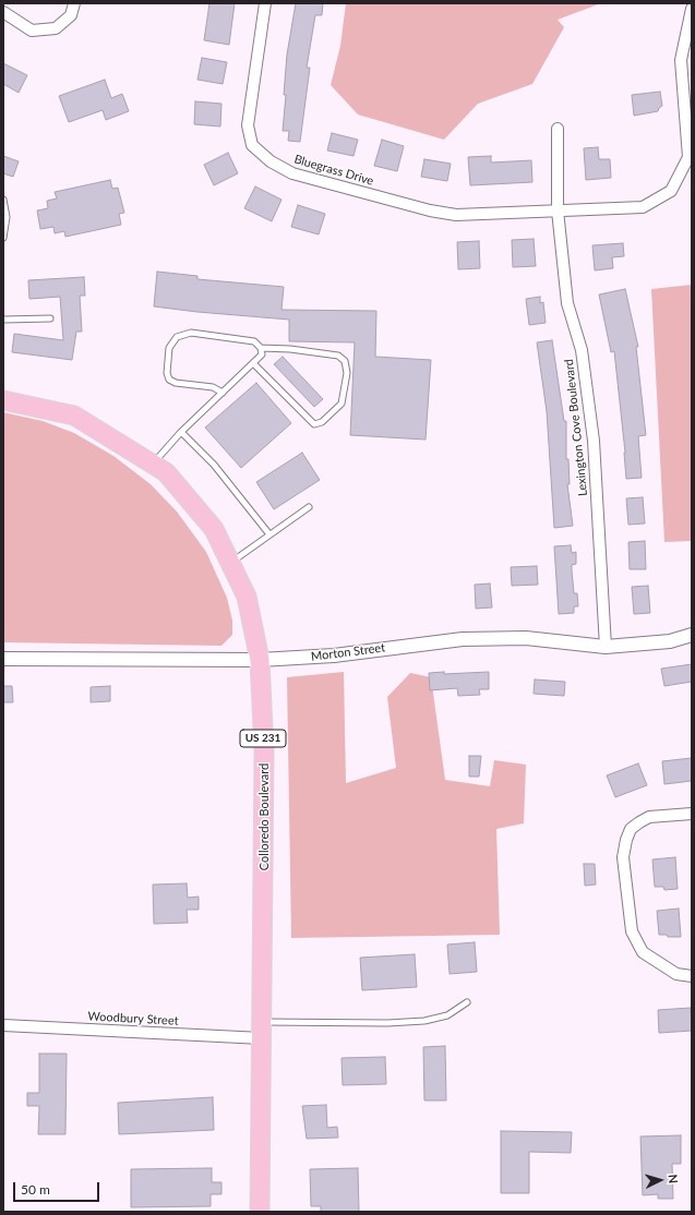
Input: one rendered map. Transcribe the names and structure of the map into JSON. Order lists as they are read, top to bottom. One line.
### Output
{"streets":{"highway":["US 231","Colloredo Boulevard"],"street":["Bluegrass Drive","Lexington Cove Boulevard","Morton Street","Woodbury Street"]},"crossings":[["Bluegrass Drive","Lexington Cove Boulevard"],["Lexington Cove Boulevard","Morton Street"],["Morton Street","Colloredo Boulevard"],["Colloredo Boulevard","Woodbury Street"]],"scale_bar":"50 m","north":"right"}
